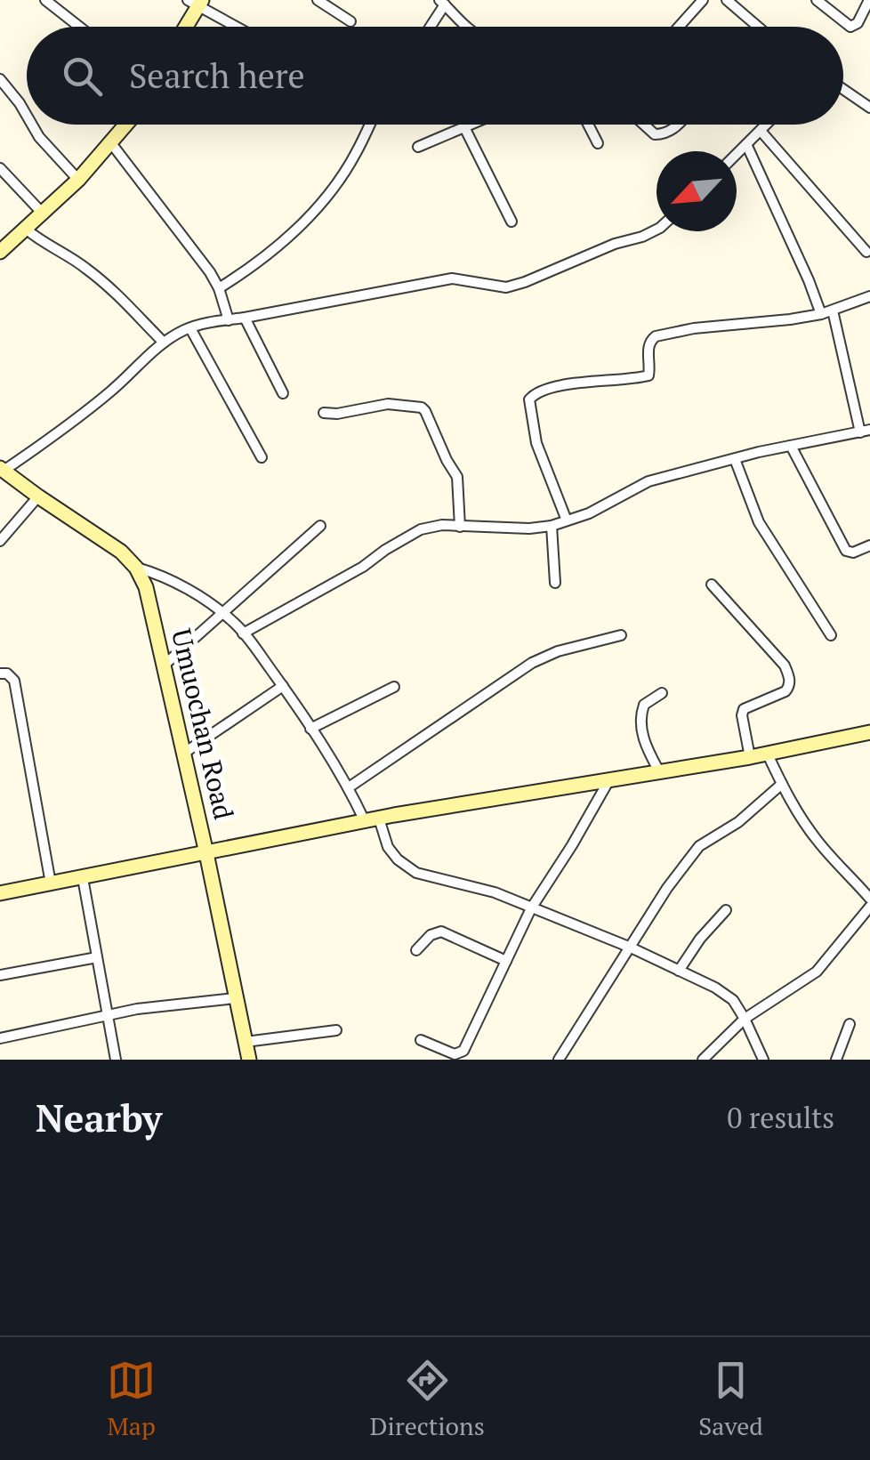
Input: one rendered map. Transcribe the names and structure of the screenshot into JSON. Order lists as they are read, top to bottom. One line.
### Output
{"streets":{"street":["Umuochan Road"]},"north":"bottom left","page":{"search":"Search here","heading":["Nearby","0 results"],"nav":["Map","Directions","Saved"]}}
